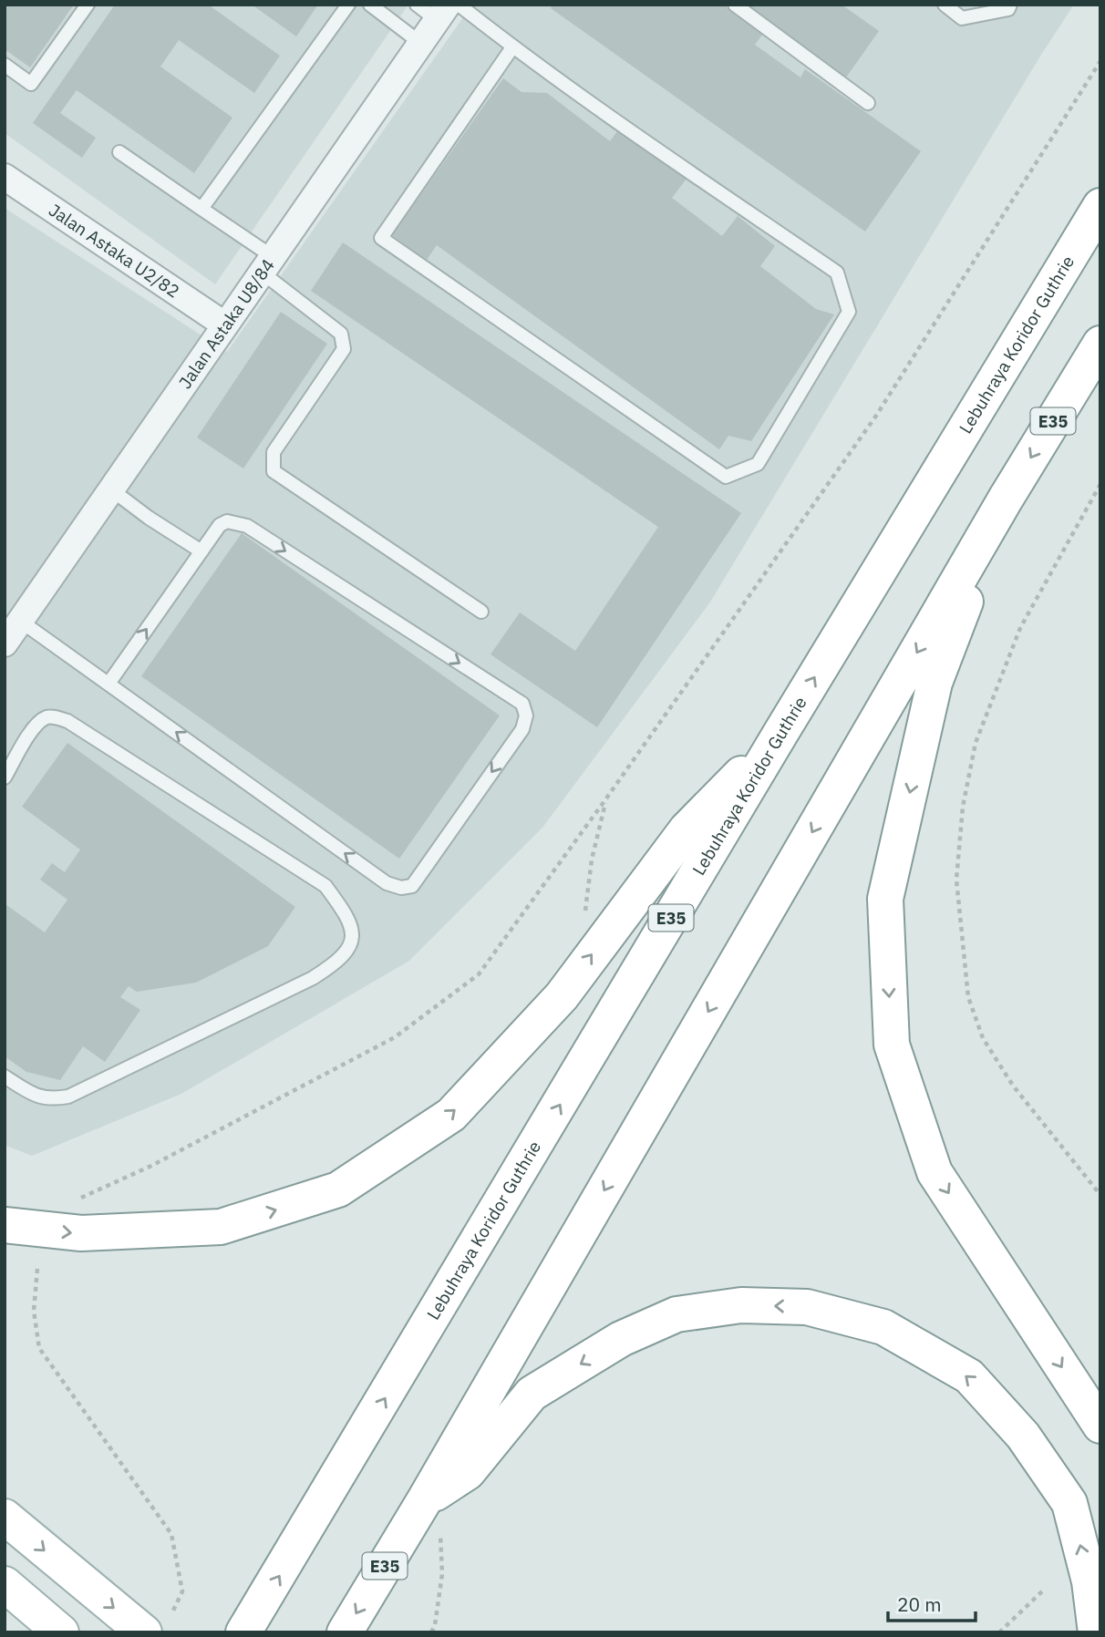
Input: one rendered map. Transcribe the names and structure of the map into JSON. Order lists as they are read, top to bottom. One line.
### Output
{"streets":{"main road":["Lebuhraya Koridor Guthrie","E35"],"street":["Jalan Astaka U2/82","Jalan Astaka U8/84"]},"crossings":[["Jalan Astaka U2/82","Jalan Astaka U8/84"]],"scale_bar":"20 m"}
